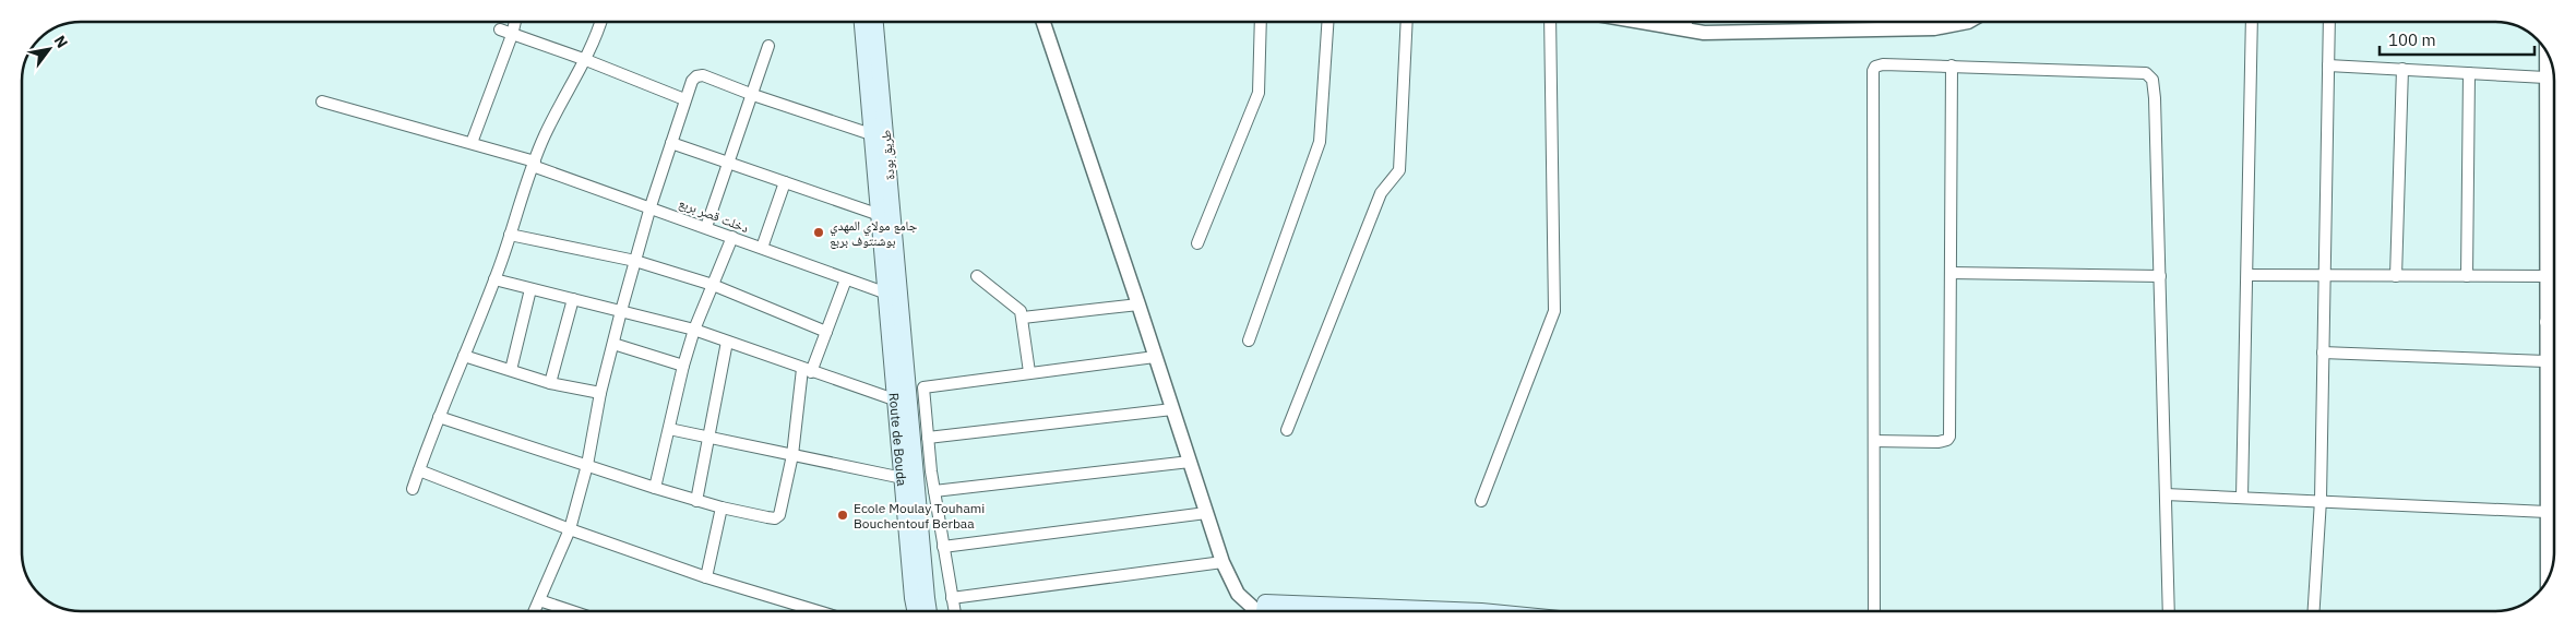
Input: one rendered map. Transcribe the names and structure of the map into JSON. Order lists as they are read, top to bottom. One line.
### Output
{"streets":{"main road":["طريق بودة","Route de Bouda"],"street":["دخلت قصر بربع"]},"crossings":[["طريق بودة","دخلت قصر بربع"],["طريق بودة","Route de Bouda"],["دخلت قصر بربع","Route de Bouda"]],"places":["جامع مولاي المهدي بوشنتوف بربع","Ecole Moulay Touhami Bouchentouf Berbaa"],"scale_bar":"100 m","north":"top right"}
